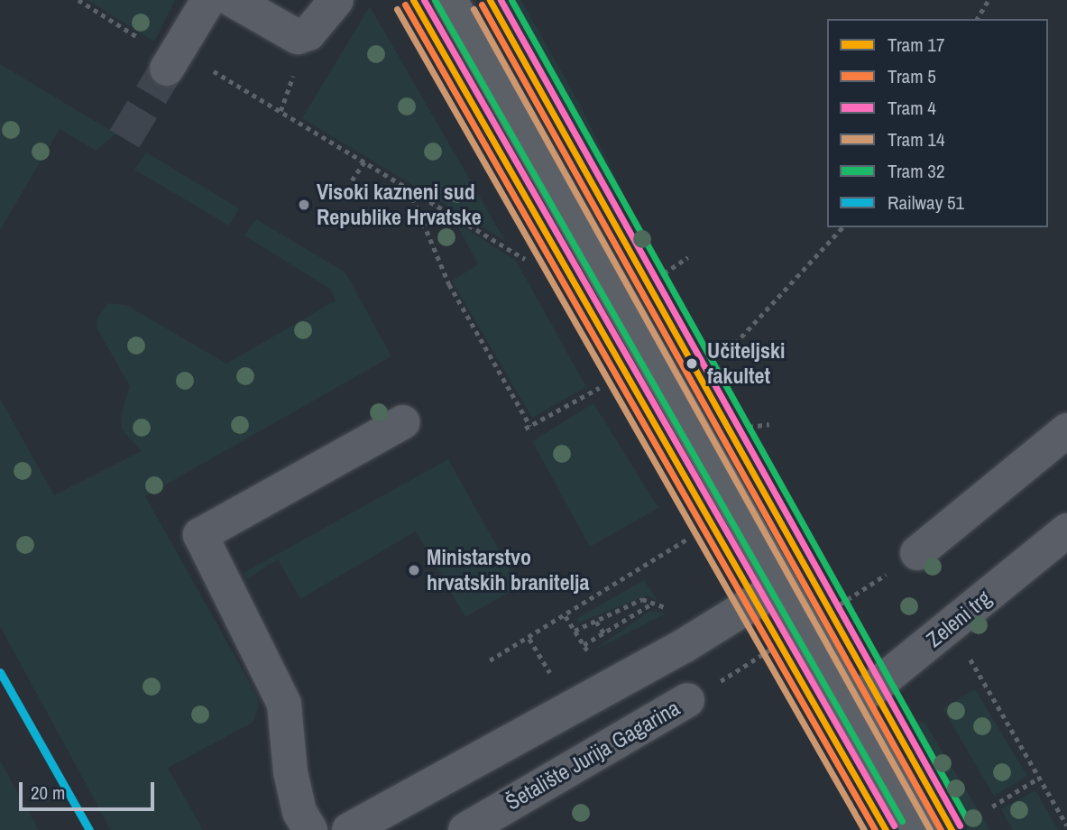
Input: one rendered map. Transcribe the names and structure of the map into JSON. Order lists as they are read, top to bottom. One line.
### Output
{"streets":{"street":["Zeleni trg","Šetalište Jurija Gagarina"]},"places":["Visoki kazneni sud Republike Hrvatske","Učiteljski fakultet","Ministarstvo hrvatskih branitelja"],"lines":["tram line 17","tram line 4","tram line 32","tram line 5","tram line 14","rail line 51"],"legend":["Tram 17","Tram 5","Tram 4","Tram 14","Tram 32","Railway 51"],"scale_bar":"20 m"}
